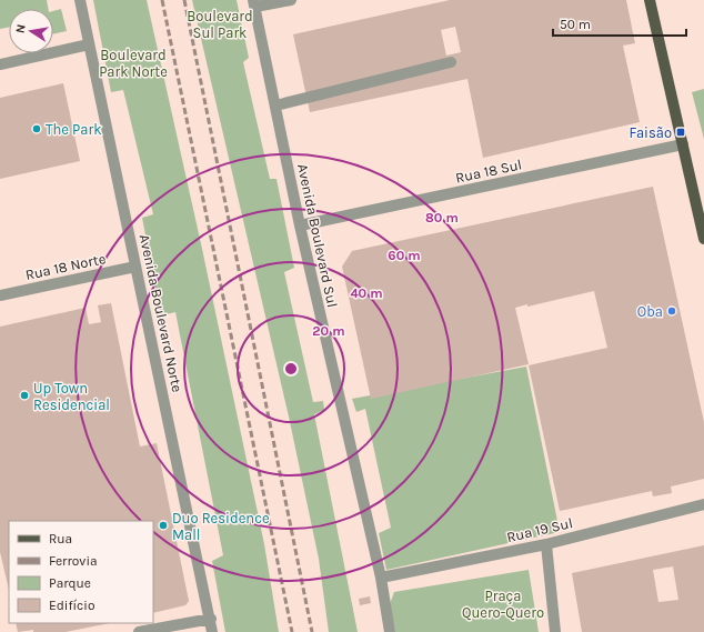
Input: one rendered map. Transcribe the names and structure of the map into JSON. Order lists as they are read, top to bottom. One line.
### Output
{"streets":{"street":["Rua 18 Sul","Avenida Boulevard Sul","Rua 18 Norte","Avenida Boulevard Norte","Rua 19 Sul"]},"crossings":[["Rua 18 Sul","Avenida Boulevard Sul"],["Avenida Boulevard Sul","Rua 19 Sul"],["Rua 18 Norte","Avenida Boulevard Norte"]],"parks":["Boulevard Sul Park","Boulevard Park Norte","Praça Quero-Quero"],"places":{"other":["The Park","Oba","Up Town Residencial","Duo Residence Mall"],"transit":["Faisão"]},"legend":["Rua","Ferrovia","Parque","Edifício"],"scale_bar":"50 m","north":"left","rings":["80 m","60 m","40 m","20 m"]}
